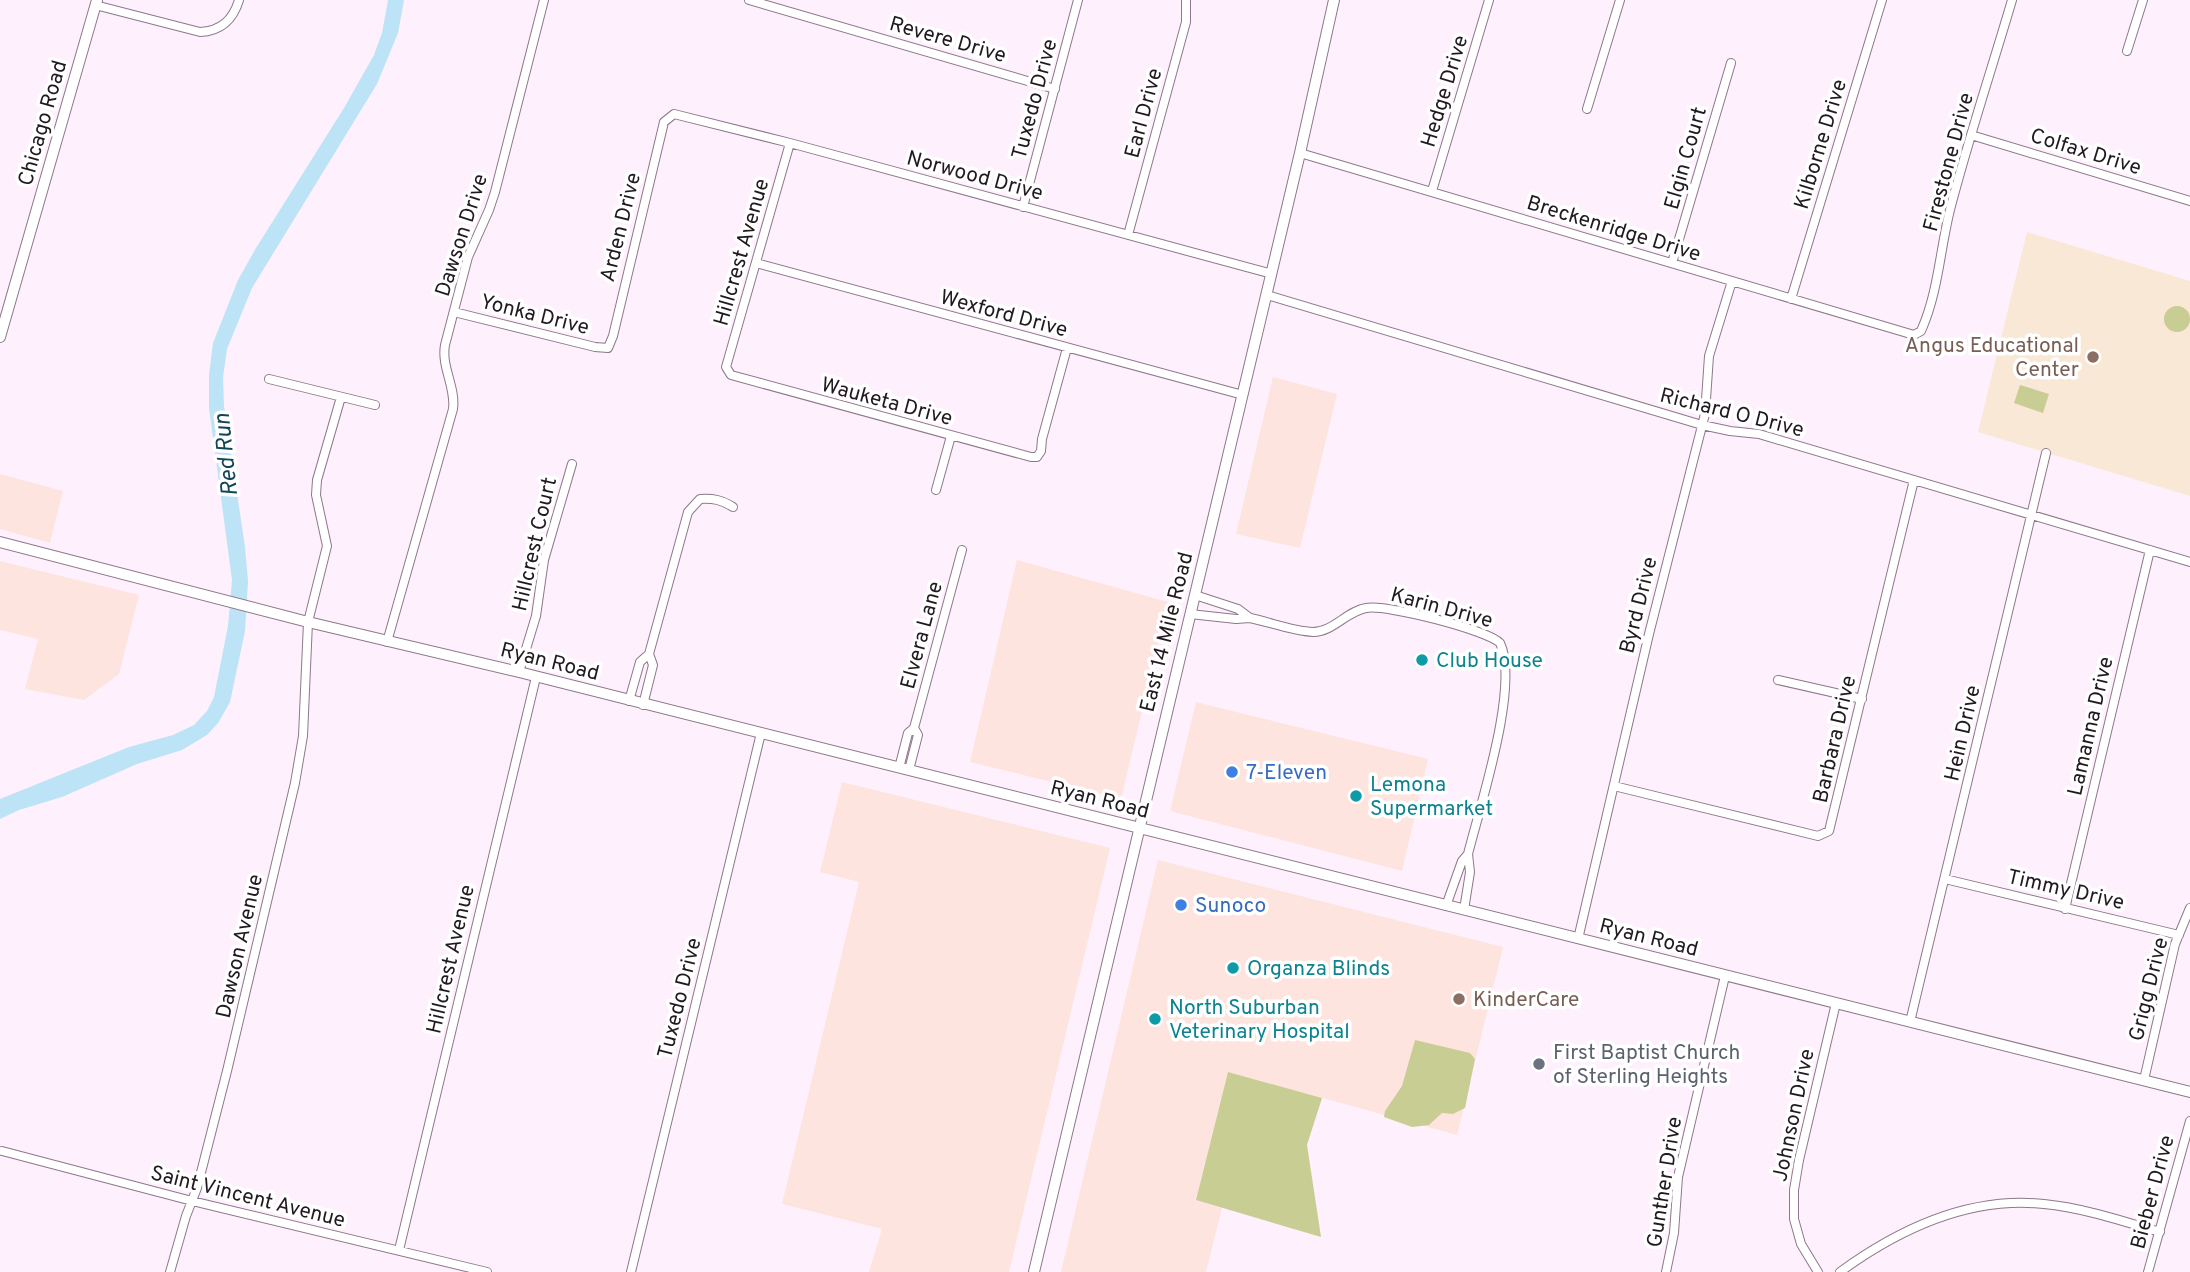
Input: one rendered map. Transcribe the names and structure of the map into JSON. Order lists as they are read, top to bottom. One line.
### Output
{"streets":{"main road":["Chicago Road","East 14 Mile Road","Ryan Road"],"street":["Revere Drive","Hedge Drive","Tuxedo Drive","Earl Drive","Kilborne Drive","Colfax Drive","Elgin Court","Firestone Drive","Norwood Drive","Arden Drive","Breckenridge Drive","Dawson Drive","Hillcrest Avenue","Wexford Drive","Yonka Drive","Wauketa Drive","Richard O Drive","Hillcrest Court","Byrd Drive","Karin Drive","Elvera Lane","Lamanna Drive","Hein Drive","Barbara Drive","Timmy Drive","Dawson Avenue","Grigg Drive","Johnson Drive","Gunther Drive","Bieber Drive","Saint Vincent Avenue"]},"crossings":[["Revere Drive","Tuxedo Drive"],["Hedge Drive","Breckenridge Drive"],["Tuxedo Drive","Norwood Drive"],["Tuxedo Drive","Ryan Road"],["Earl Drive","Norwood Drive"],["Kilborne Drive","Breckenridge Drive"],["Colfax Drive","Firestone Drive"],["Elgin Court","Breckenridge Drive"],["Firestone Drive","Breckenridge Drive"],["Norwood Drive","Arden Drive"],["Norwood Drive","Hillcrest Avenue"],["Norwood Drive","East 14 Mile Road"],["Arden Drive","Yonka Drive"],["Breckenridge Drive","Byrd Drive"],["Breckenridge Drive","East 14 Mile Road"],["Dawson Drive","Yonka Drive"],["Dawson Drive","Ryan Road"],["Hillcrest Avenue","Wexford Drive"],["Hillcrest Avenue","Wauketa Drive"],["Hillcrest Avenue","Ryan Road"],["Hillcrest Avenue","Saint Vincent Avenue"],["Wexford Drive","Wauketa Drive"],["Wexford Drive","East 14 Mile Road"],["Richard O Drive","Byrd Drive"],["Richard O Drive","East 14 Mile Road"],["Richard O Drive","Lamanna Drive"],["Richard O Drive","Hein Drive"],["Richard O Drive","Barbara Drive"],["Hillcrest Court","Ryan Road"],["Byrd Drive","Ryan Road"],["Byrd Drive","Barbara Drive"],["Karin Drive","East 14 Mile Road"],["Karin Drive","Ryan Road"],["East 14 Mile Road","Ryan Road"],["Elvera Lane","Ryan Road"],["Ryan Road","Hein Drive"],["Ryan Road","Dawson Avenue"],["Ryan Road","Grigg Drive"],["Ryan Road","Johnson Drive"],["Ryan Road","Gunther Drive"],["Lamanna Drive","Timmy Drive"],["Hein Drive","Timmy Drive"],["Timmy Drive","Grigg Drive"],["Dawson Avenue","Saint Vincent Avenue"]],"water":["Red Run"],"places":["Angus Educational Center","Club House","7-Eleven","Lemona Supermarket","Sunoco","Organza Blinds","KinderCare","North Suburban Veterinary Hospital","First Baptist Church of Sterling Heights"]}
